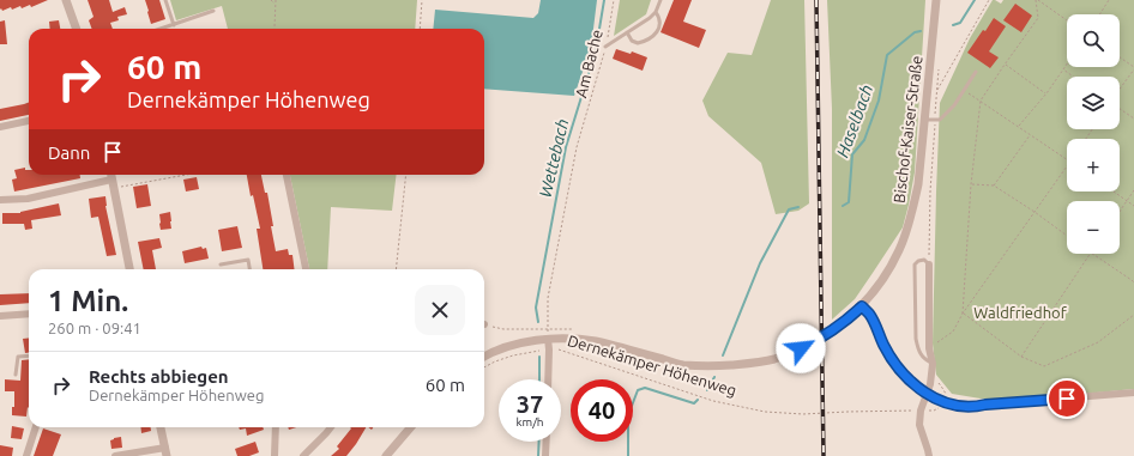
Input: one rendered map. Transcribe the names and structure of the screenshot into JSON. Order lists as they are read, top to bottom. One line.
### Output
{"streets":{"street":["Bischof-Kaiser-Straße"],"path":["Am Bache","Dernekämper Höhenweg"]},"water":["Haselbach","Wettebach"],"parks":["Waldfriedhof"],"page":{"map_buttons":["+","−"],"turn":["60 m","Dernekämper Höhenweg"],"then":"Dann","heading":["1 Min.","260 m · 09:41"],"list":[{"name":"Rechts abbiegen","note":"Dernekämper Höhenweg","value":"60 m"}],"speed":"37 km/h","limit":"40"}}
